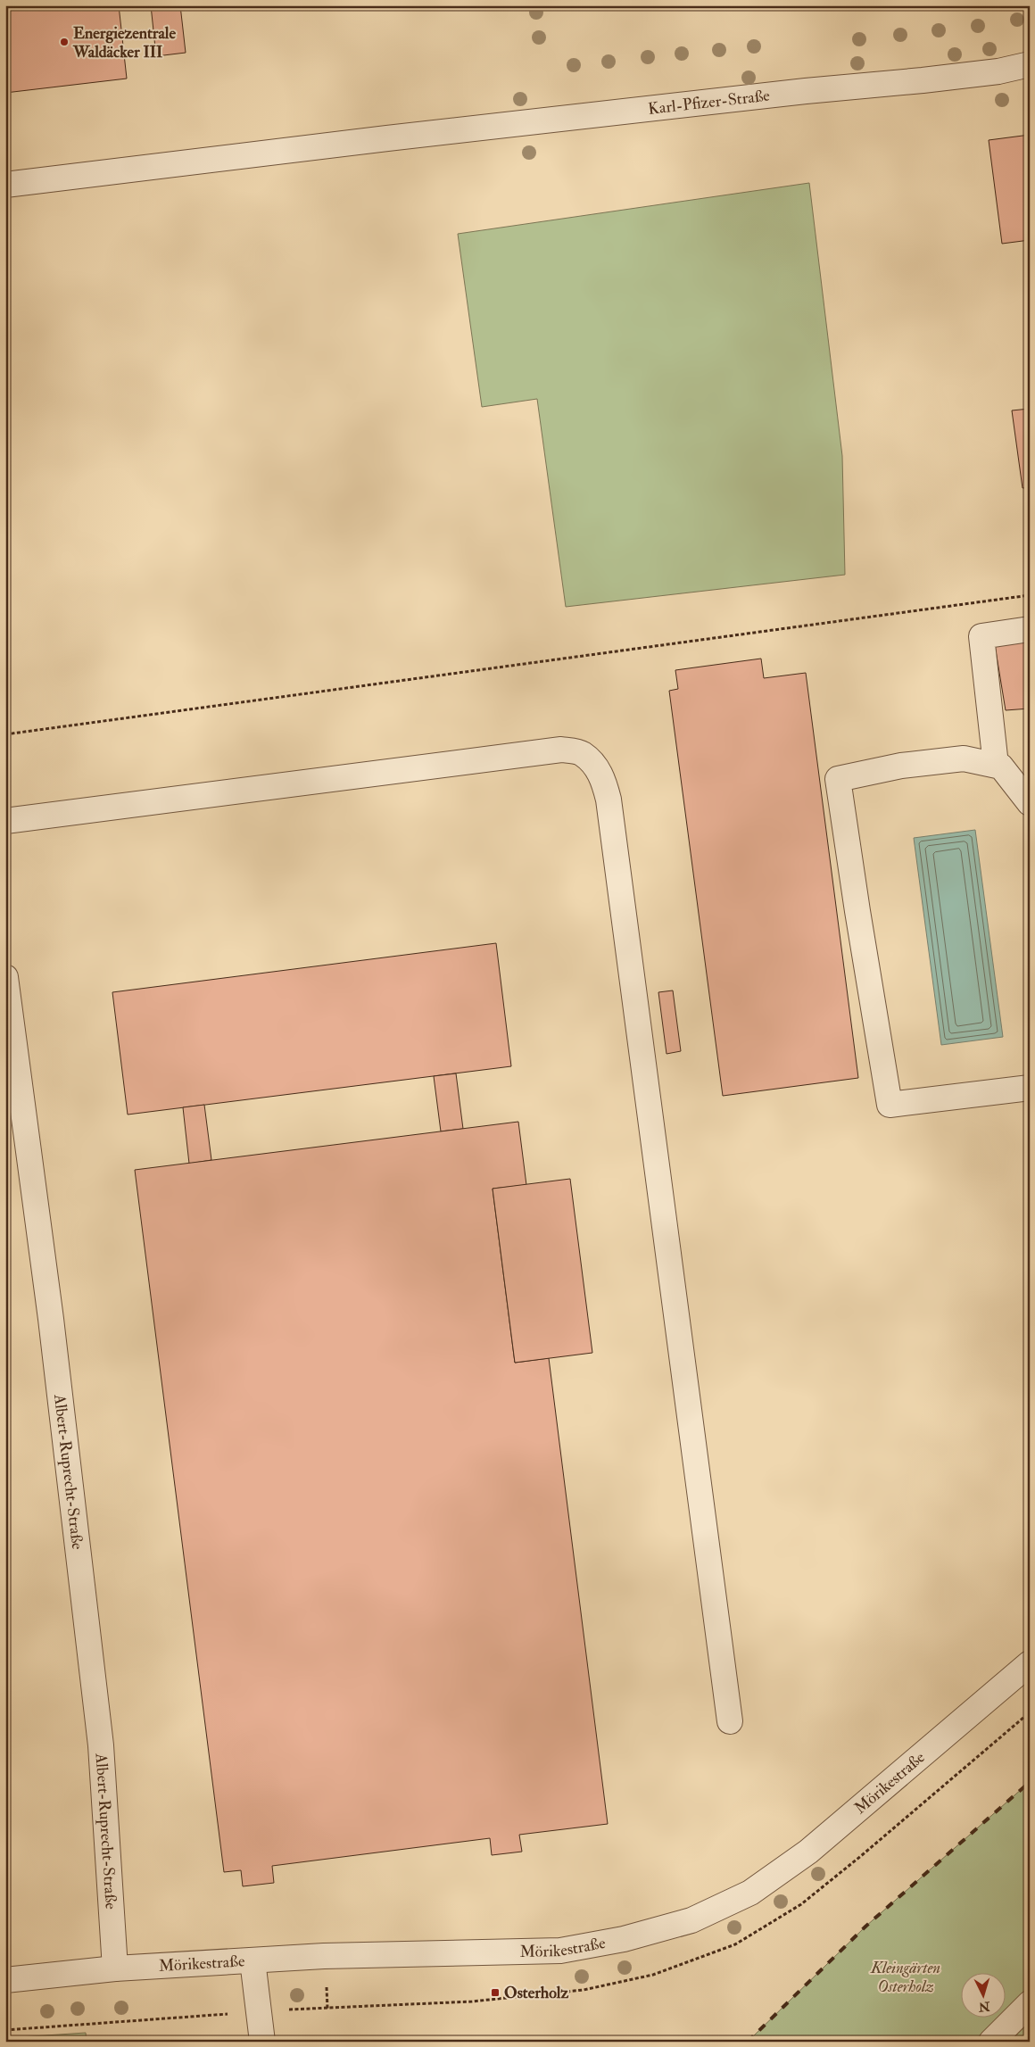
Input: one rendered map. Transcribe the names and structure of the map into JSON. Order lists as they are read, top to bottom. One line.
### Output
{"streets":{"street":["Karl-Pfizer-Straße","Albert-Ruprecht-Straße","Mörikestraße"]},"crossings":[["Albert-Ruprecht-Straße","Mörikestraße"]],"parks":["Kleingärten Osterholz"],"places":{"other":["Energiezentrale Waldäcker III"],"transit":["Osterholz"]},"north":"bottom"}
